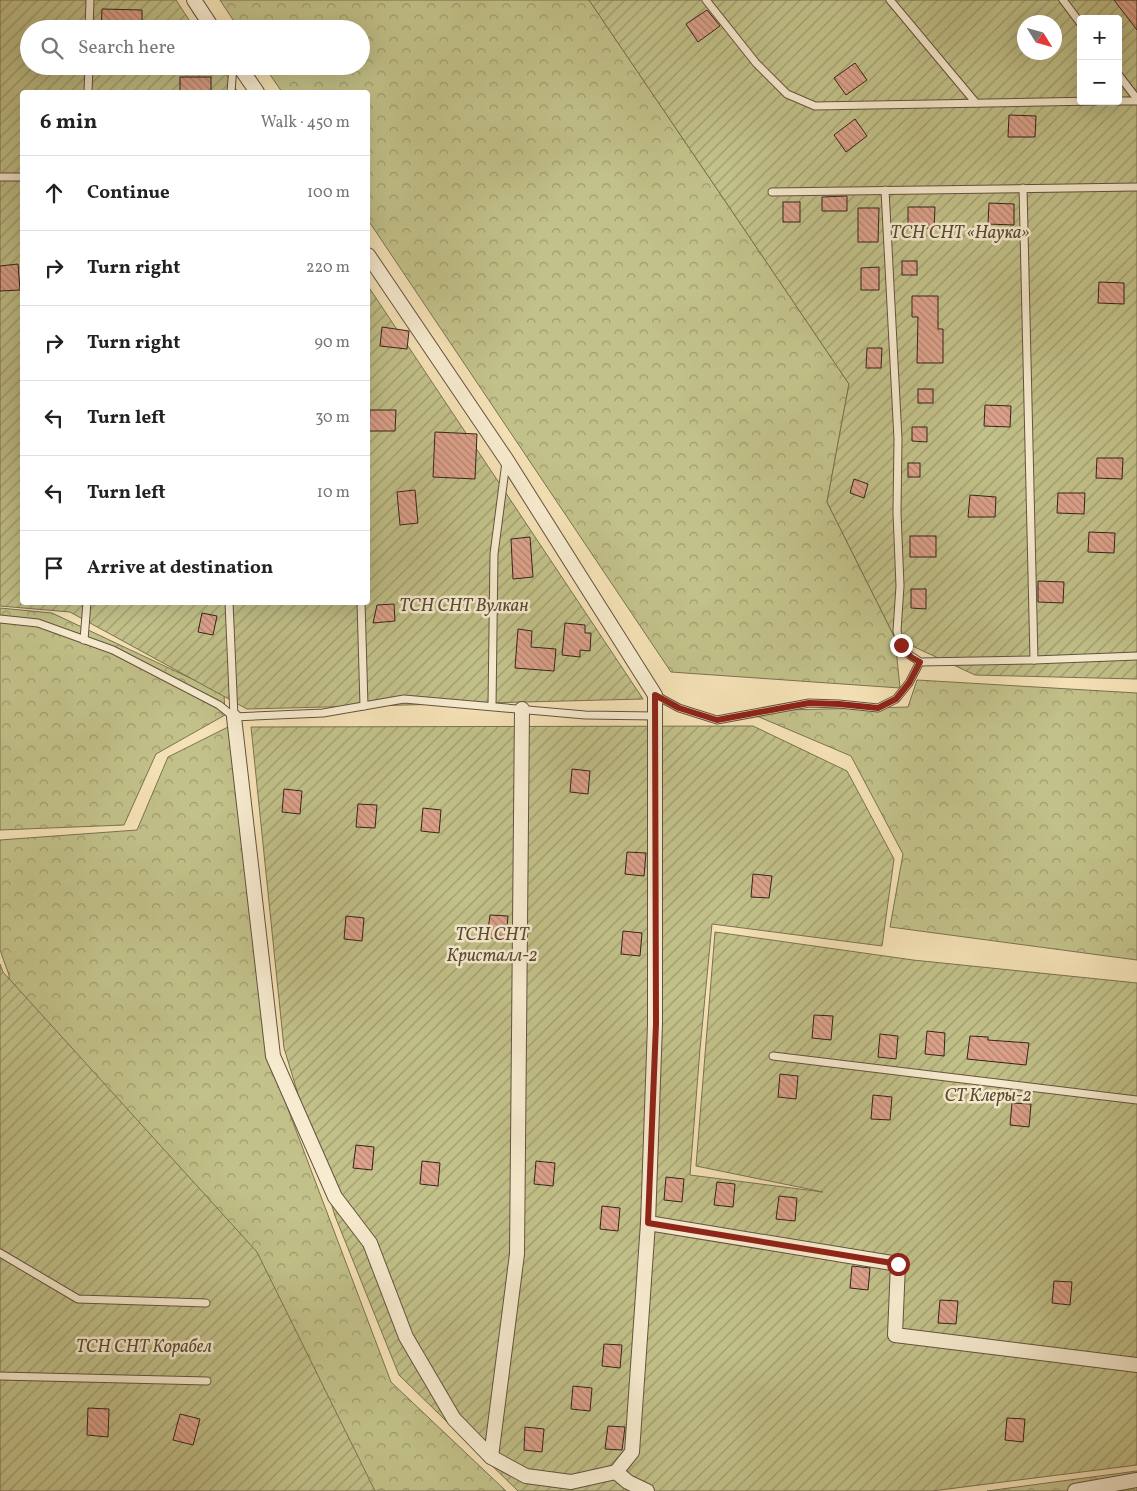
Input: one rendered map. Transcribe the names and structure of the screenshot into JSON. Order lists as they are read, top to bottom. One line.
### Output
{"parks":["ТСН СНТ «Наука»","ТСН СНТ Вулкан","ТСН СНТ Кристалл-2","СТ Клеры-2","ТСН СНТ Корабел"],"north":"bottom right","page":{"map_buttons":["+","−"],"search":"Search here","heading":["6 min","Walk · 450 m"],"list":[["Continue","100 m"],["Turn right","220 m"],["Turn right","90 m"],["Turn left","30 m"],["Turn left","10 m"],"Arrive at destination"]}}
